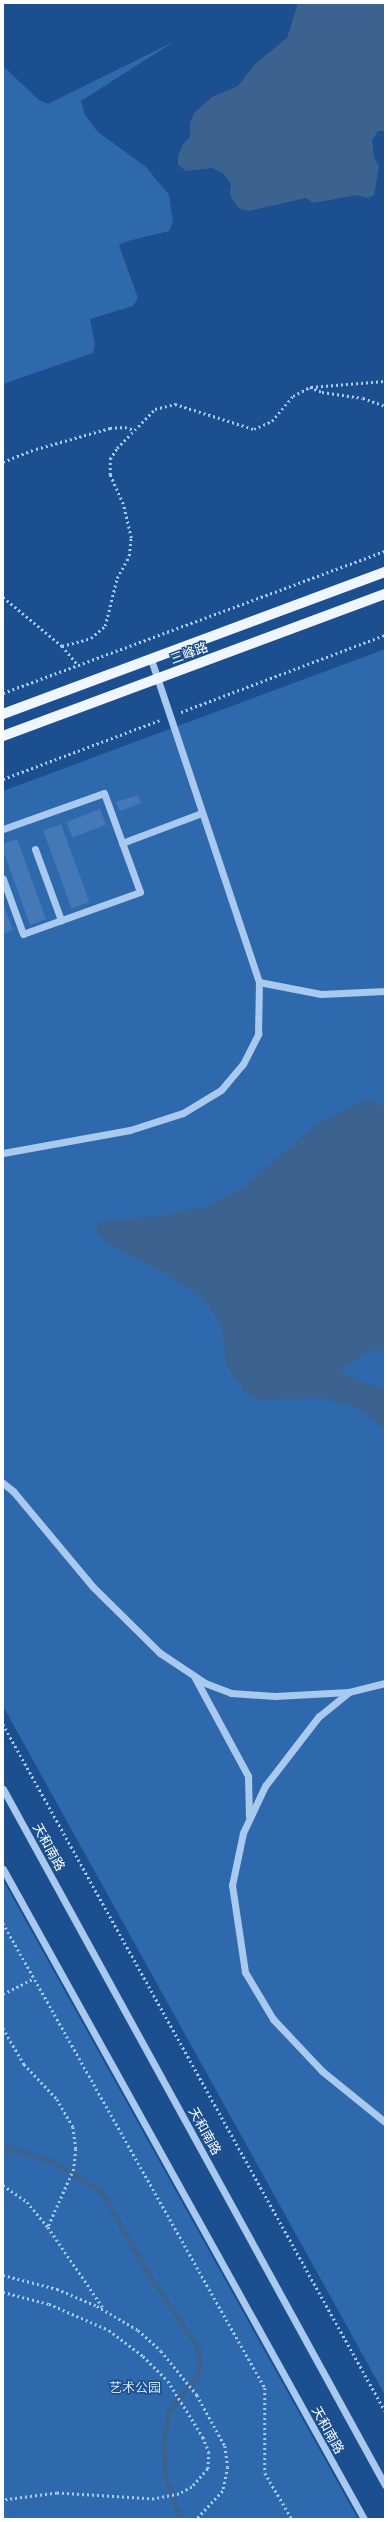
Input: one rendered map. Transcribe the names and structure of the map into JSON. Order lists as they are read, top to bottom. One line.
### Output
{"streets":{"main road":["三峰路"],"street":["天和南路"]},"parks":["艺术公园"]}
